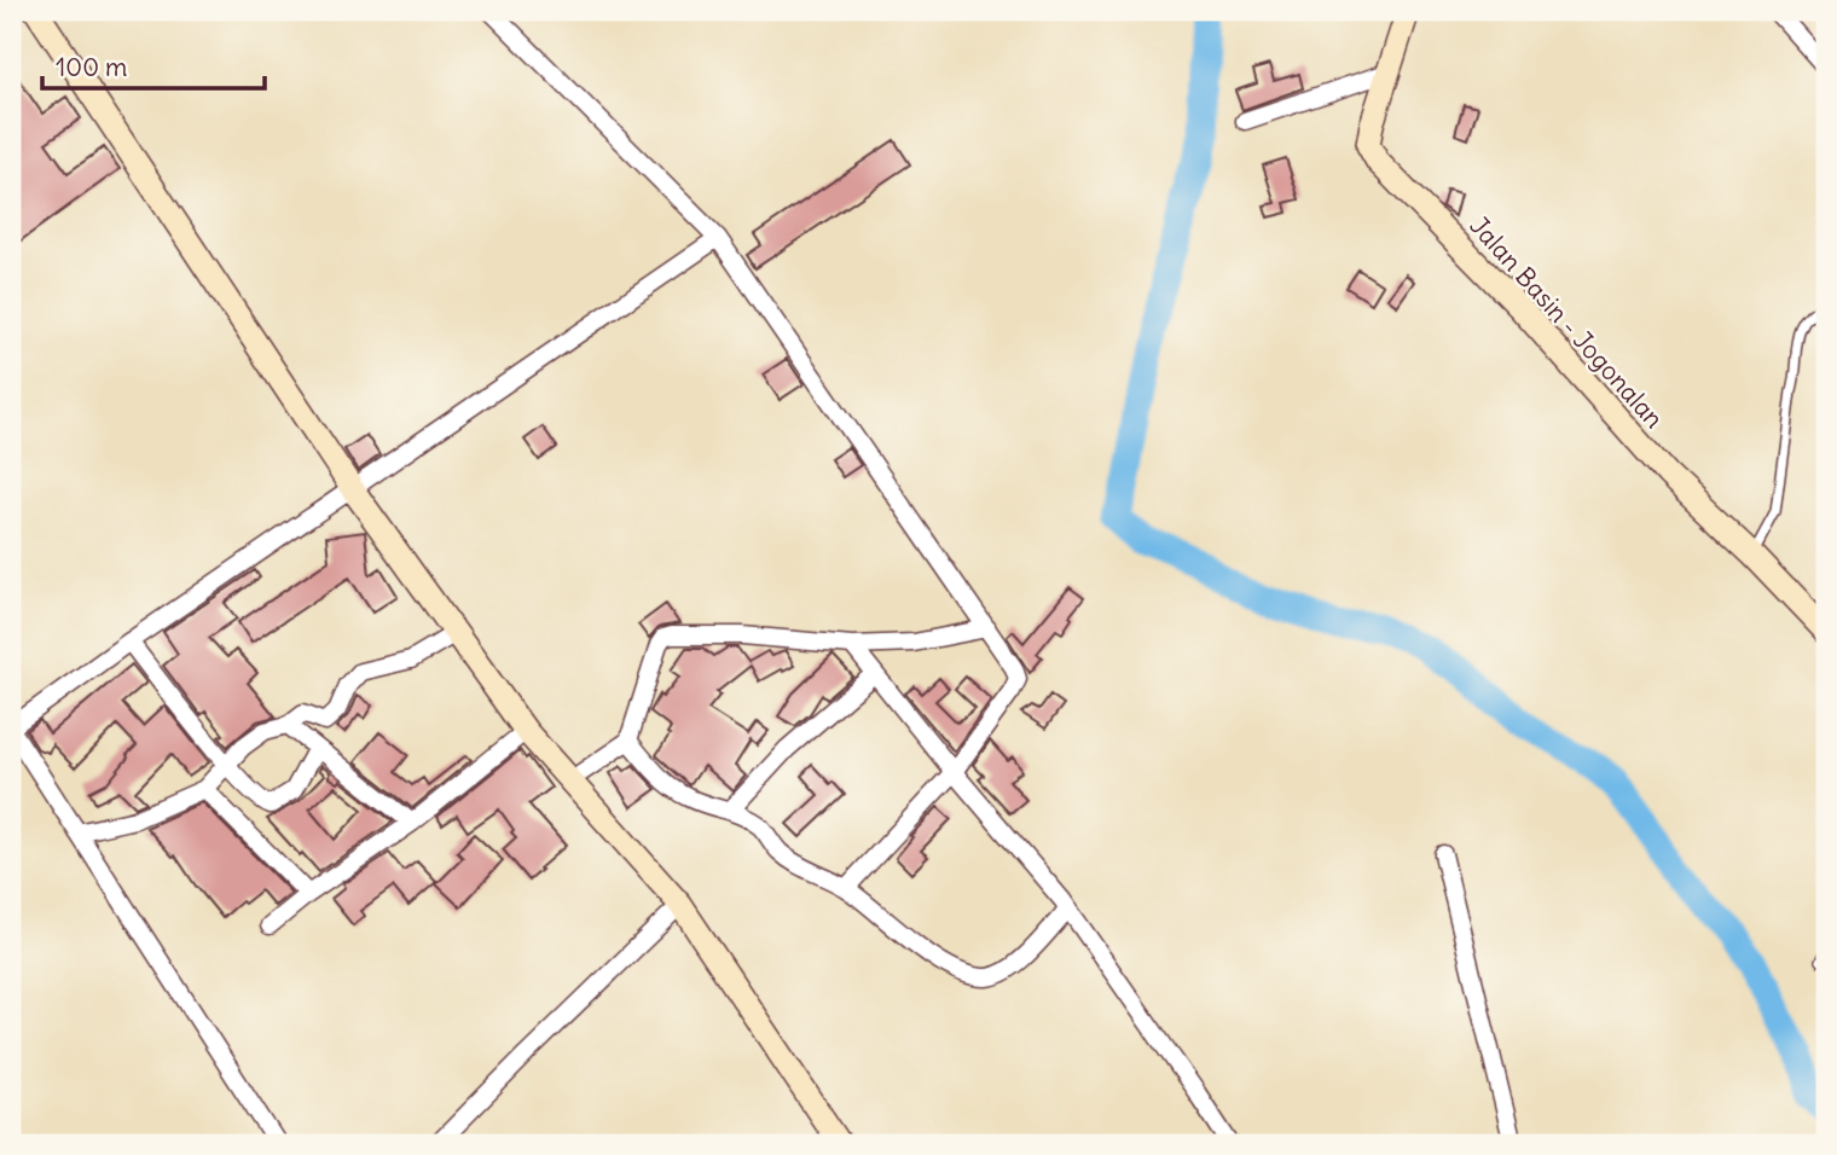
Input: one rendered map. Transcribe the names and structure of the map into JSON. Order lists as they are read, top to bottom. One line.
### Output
{"streets":{"street":["Jalan Basin - Jogonalan"]},"scale_bar":"100 m"}
